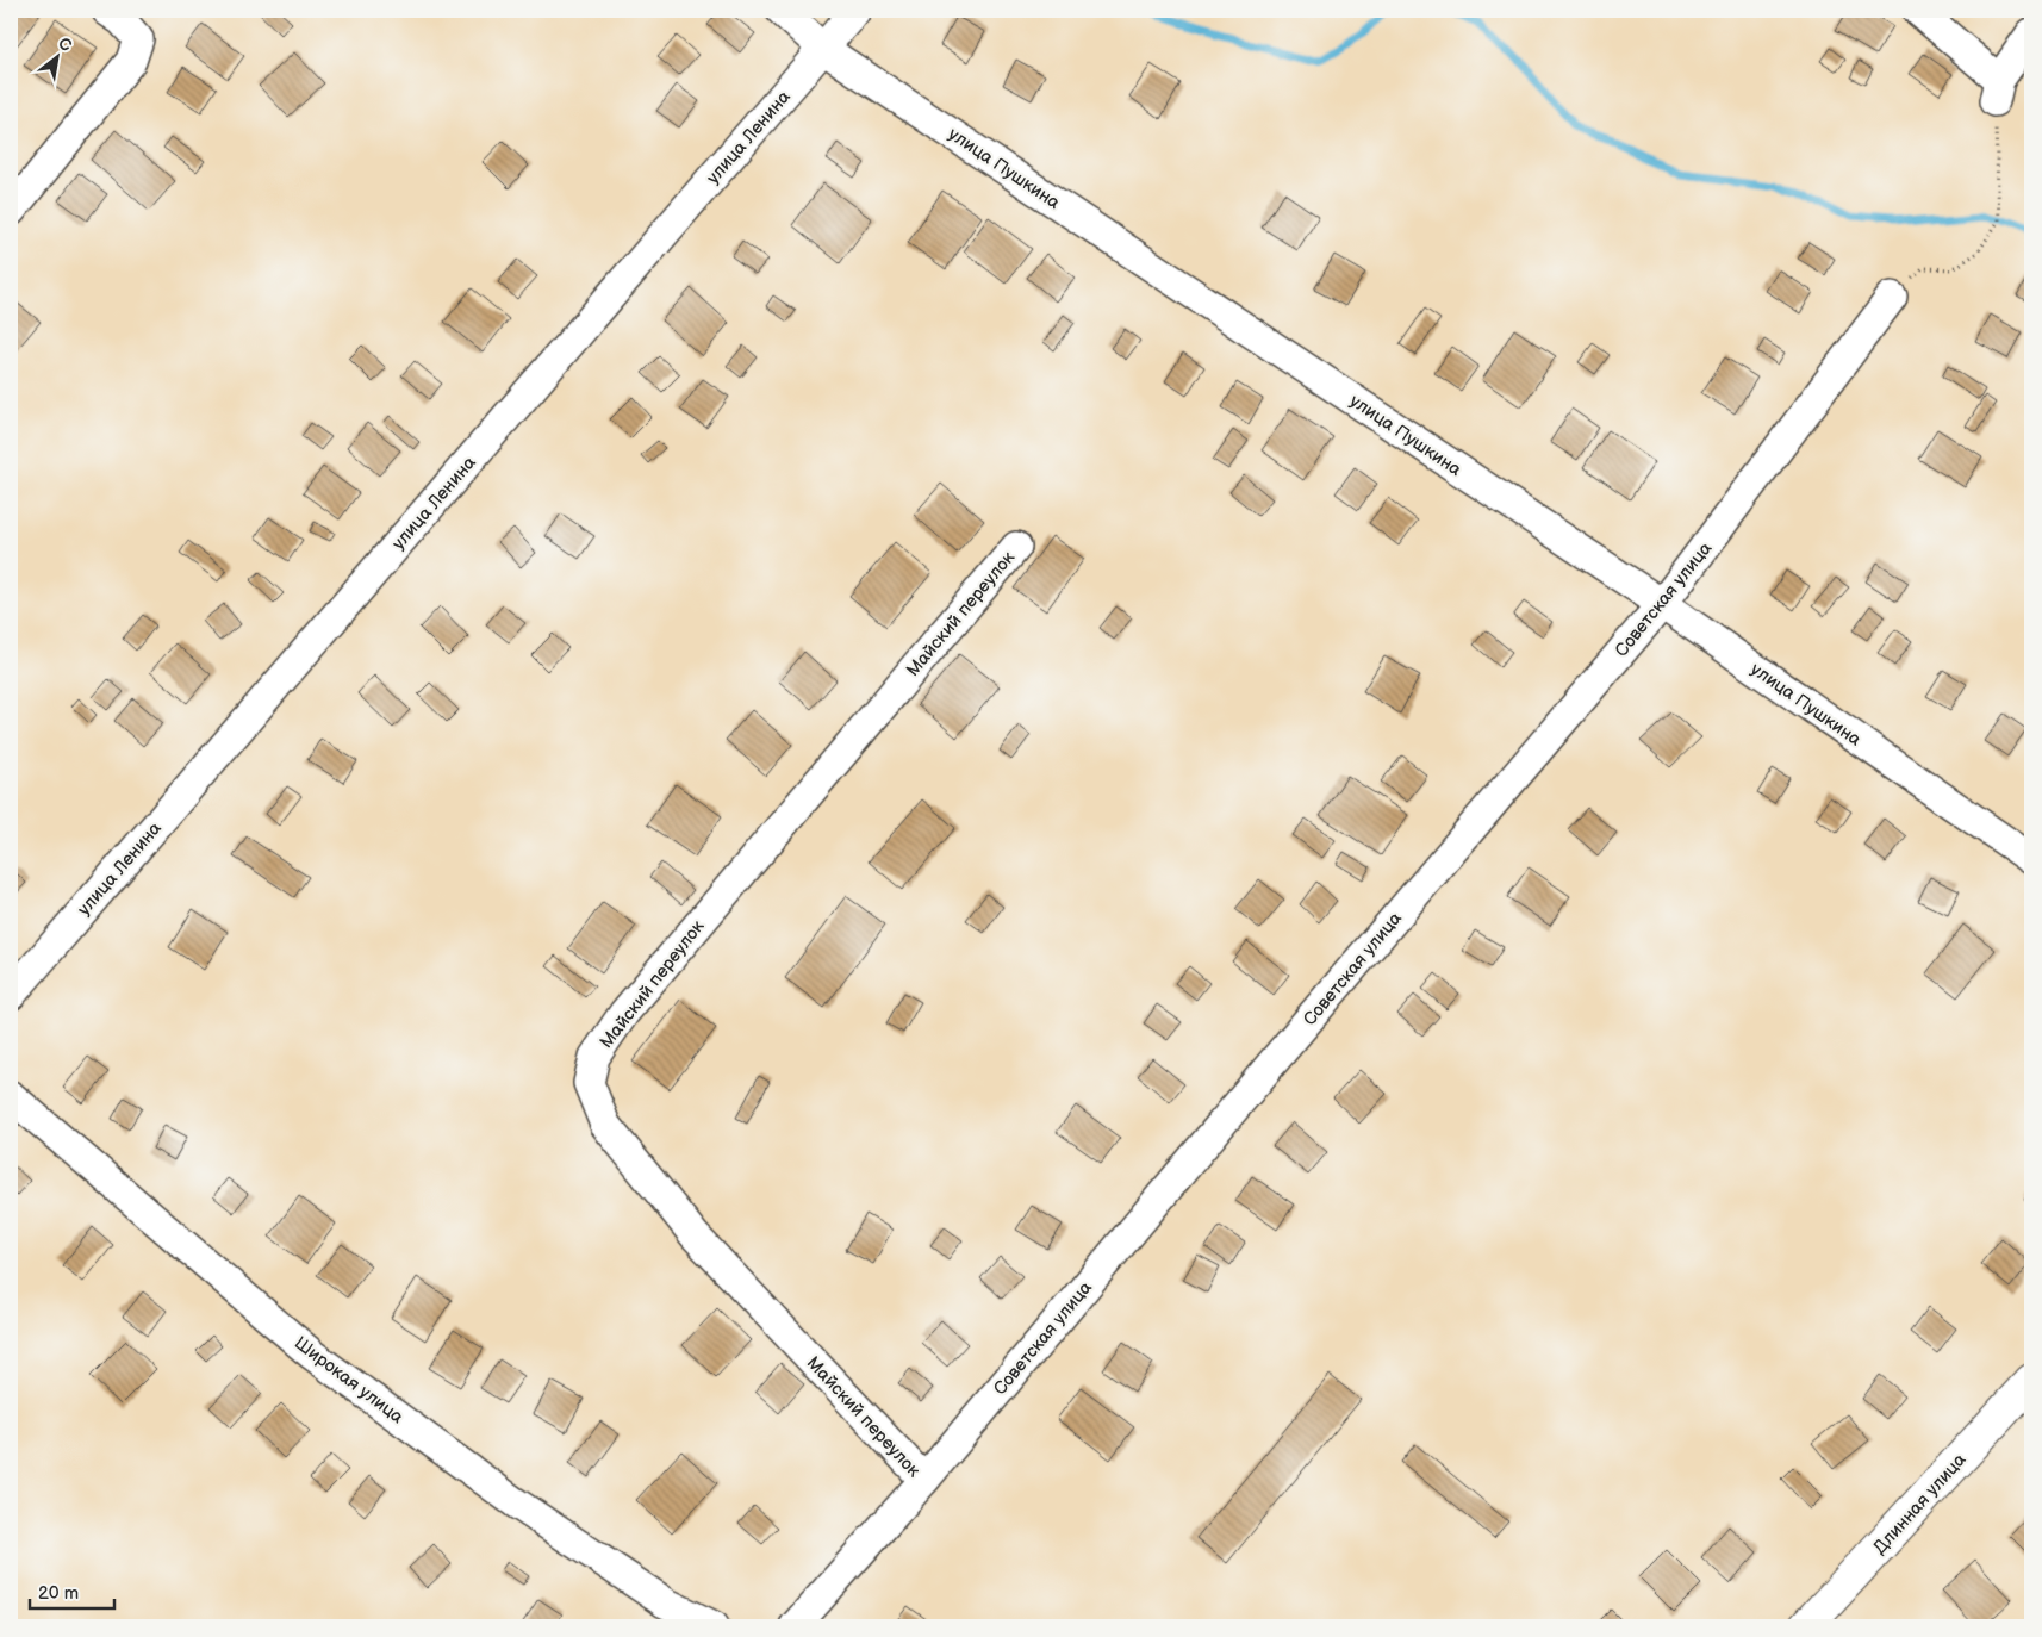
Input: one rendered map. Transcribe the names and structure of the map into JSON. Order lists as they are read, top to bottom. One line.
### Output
{"streets":{"main road":["Длинная улица"],"street":["улица Ленина","улица Пушкина","Советская улица","Майский переулок","Широкая улица"]},"crossings":[["улица Ленина","улица Пушкина"],["улица Пушкина","Советская улица"],["Советская улица","Майский переулок"]],"scale_bar":"20 m","north":"top right"}
